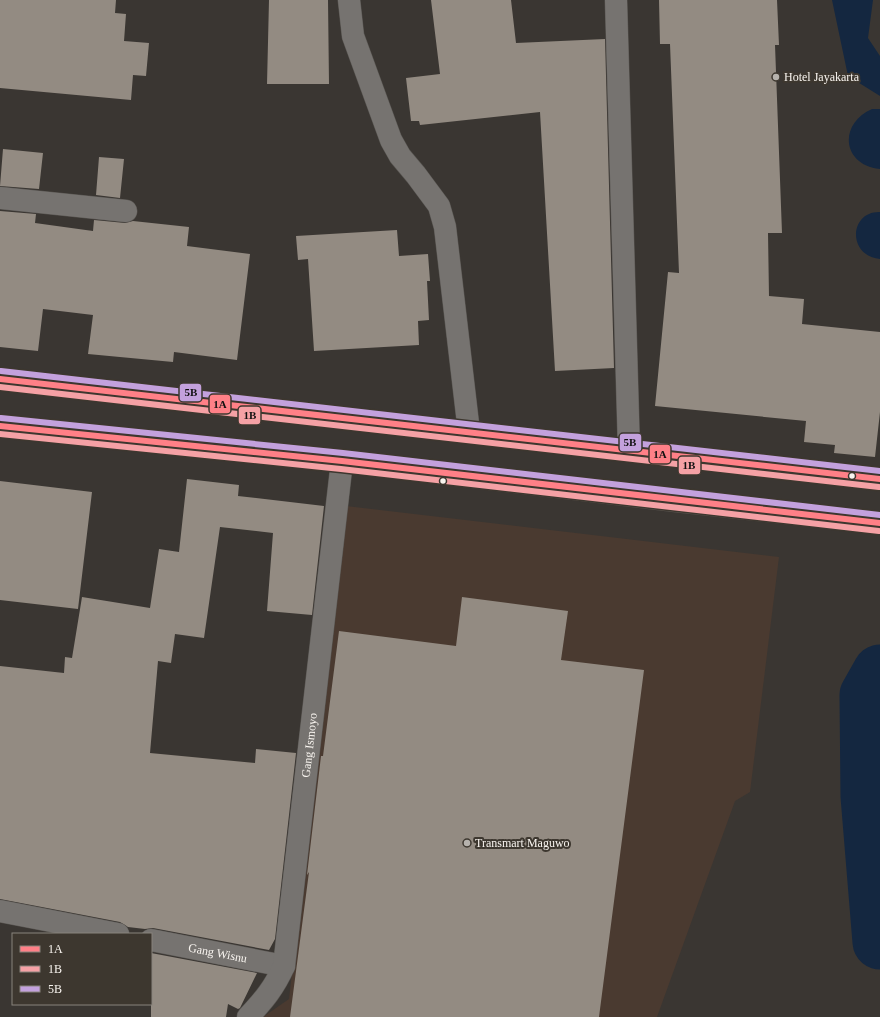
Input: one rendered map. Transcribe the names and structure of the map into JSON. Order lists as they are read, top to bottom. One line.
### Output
{"streets":{"street":["Gang Ismoyo","Gang Wisnu"]},"crossings":[["Gang Ismoyo","Gang Wisnu"]],"places":["Hotel Jayakarta","Transmart Maguwo"],"lines":["transit line 5B","transit line 1A","transit line 1B"],"legend":["1A","1B","5B"]}
